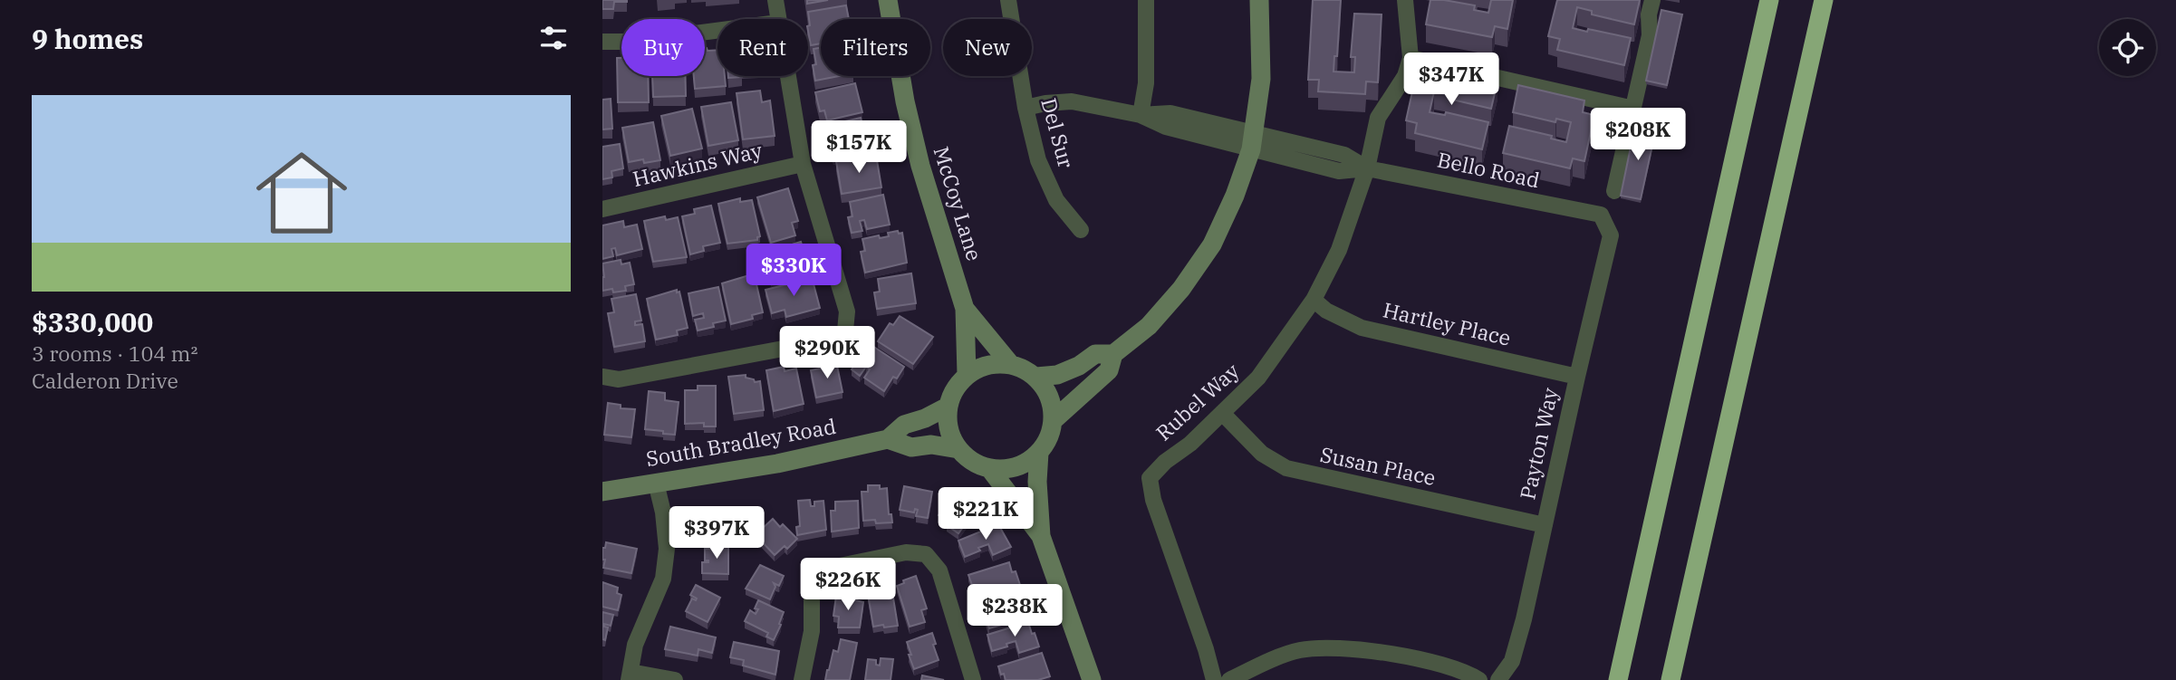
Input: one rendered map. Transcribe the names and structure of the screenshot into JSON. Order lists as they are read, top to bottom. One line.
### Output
{"streets":{"street":["Del Sur","Hawkins Way","Bello Road","McCoy Lane","Hartley Place","Rubel Way","South Bradley Road","Payton Way","Susan Place"]},"crossings":[["Del Sur","Bello Road"],["Bello Road","Rubel Way"],["Bello Road","Payton Way"],["McCoy Lane","South Bradley Road"],["Hartley Place","Rubel Way"],["Hartley Place","Payton Way"],["Rubel Way","Susan Place"],["Payton Way","Susan Place"]],"page":{"heading":"9 homes","chip":["Buy","Rent","Filters","New"],"price":["$347K","$208K","$157K","$330K","$290K","$221K","$397K","$226K","$238K"],"list":[{"name":"$330,000","note":"3 rooms · 104 m² · Calderon Drive"}]}}
